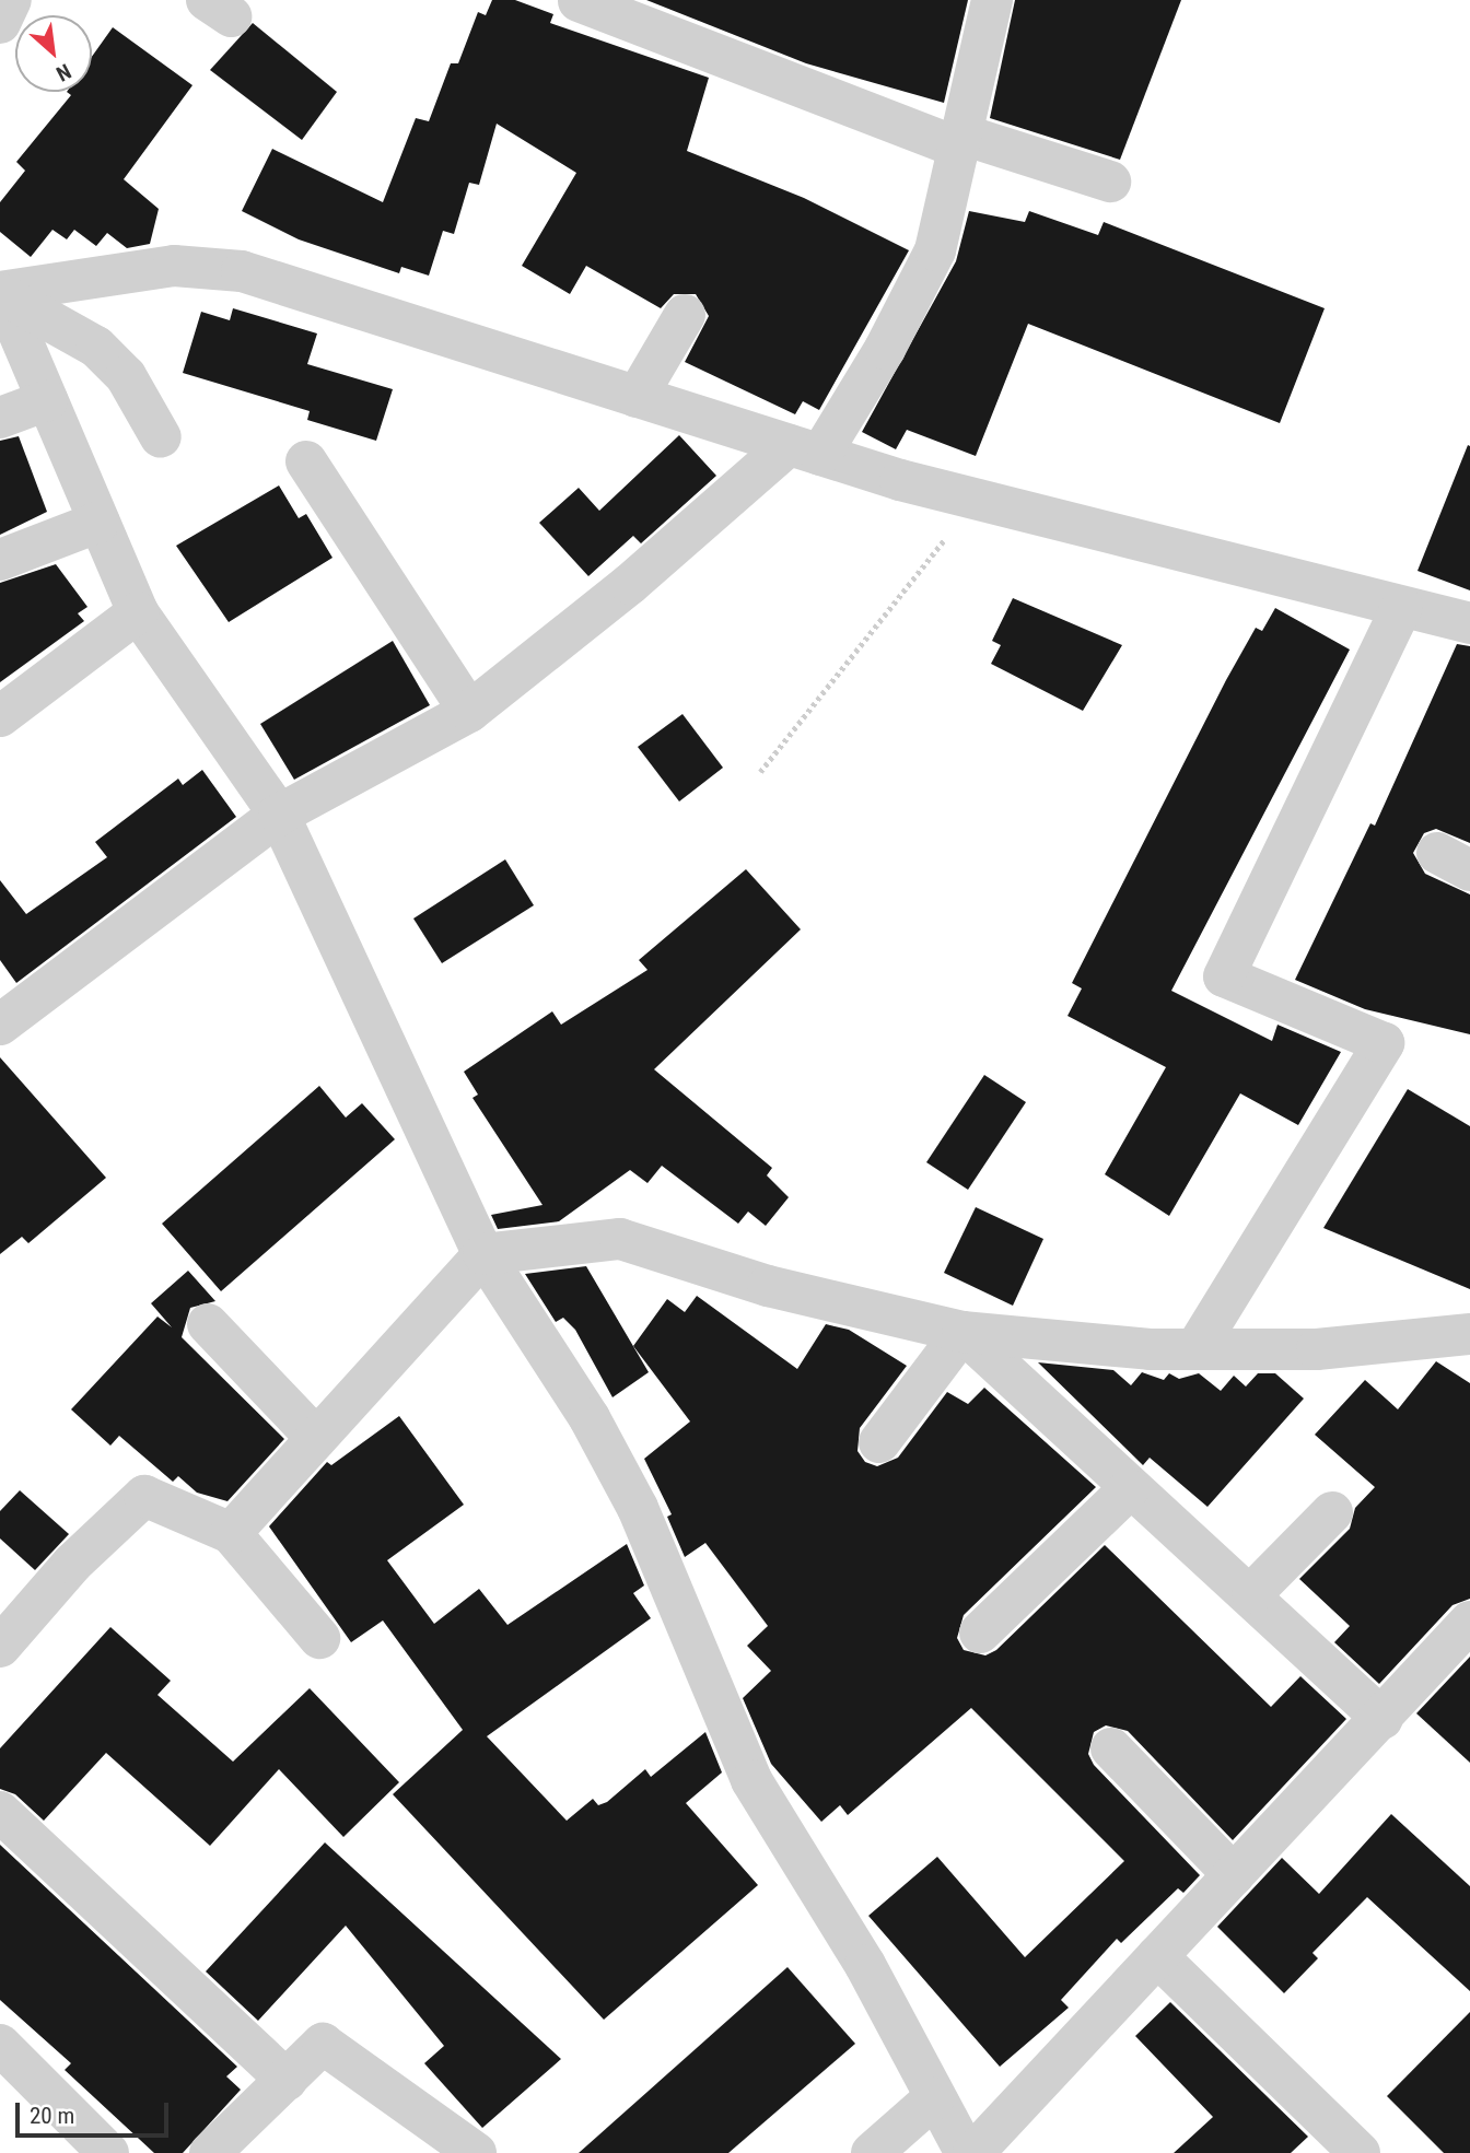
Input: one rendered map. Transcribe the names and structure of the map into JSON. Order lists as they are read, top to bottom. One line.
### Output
{"scale_bar":"20 m","north":"bottom right"}
